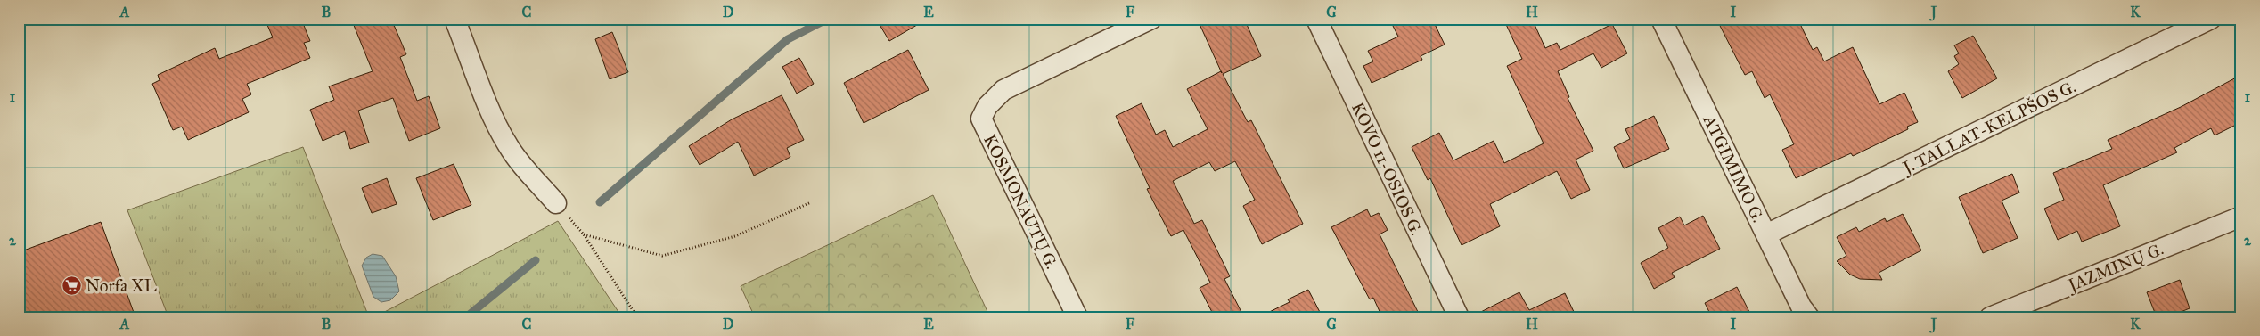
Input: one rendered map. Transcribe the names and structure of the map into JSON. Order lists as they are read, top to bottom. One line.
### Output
{"streets":{"street":["J. TALLAT-KELPŠOS G.","KOVO 11-OSIOS G.","ATGIMIMO G.","KOSMONAUTŲ G.","JAZMINŲ G."]},"crossings":[["J. TALLAT-KELPŠOS G.","ATGIMIMO G."]],"places":{"supermarket":["Norfa XL"]},"grid":{"columns":["A","B","C","D","E","F","G","H","I","J","K"],"rows":["1","2"]}}
